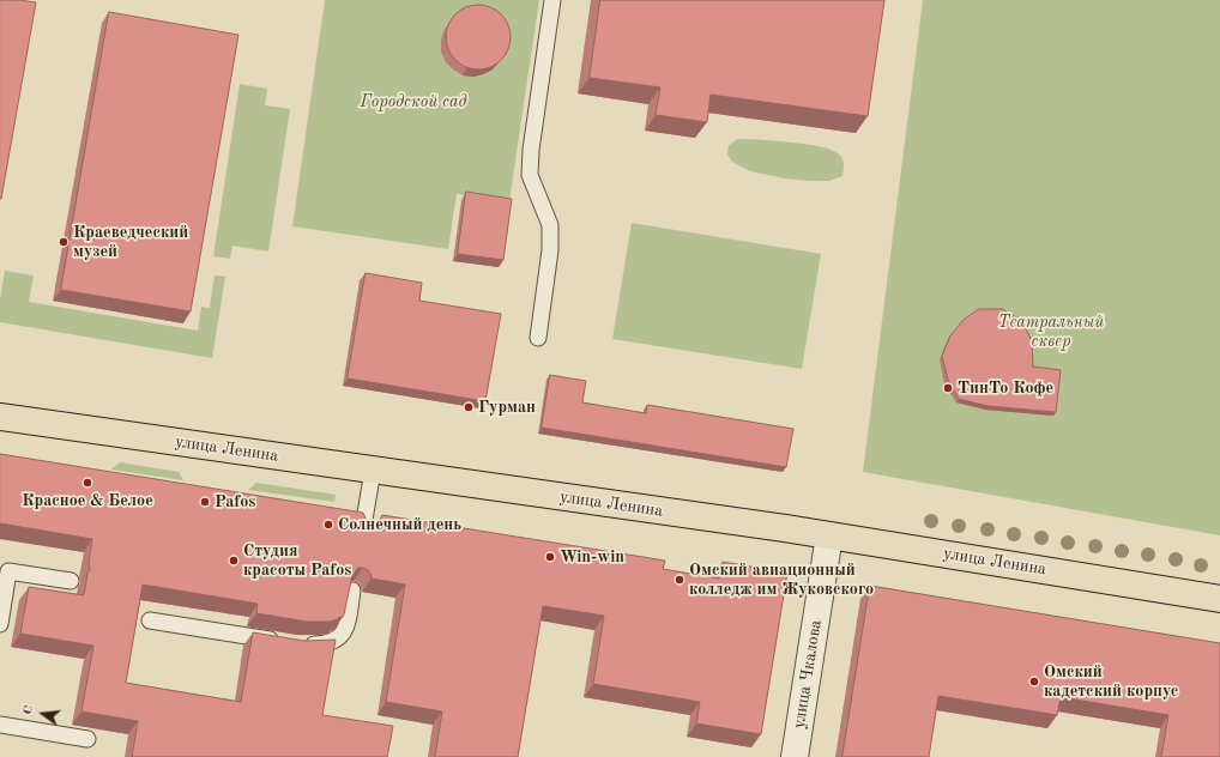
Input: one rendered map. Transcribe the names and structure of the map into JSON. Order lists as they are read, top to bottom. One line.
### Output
{"streets":{"main road":["улица Ленина"],"street":["улица Чкалова"]},"crossings":[["улица Ленина","улица Чкалова"]],"parks":["Городской сад","Театральный сквер"],"places":["Краеведческий музей","ТинТо Кофе","Гурман","Красное & Белое","Pafos","Солнечный день","Win-win","Студия красоты Pafos","Омский авиационный колледж им Жуковского","Омский кадетский корпус"],"north":"left"}
